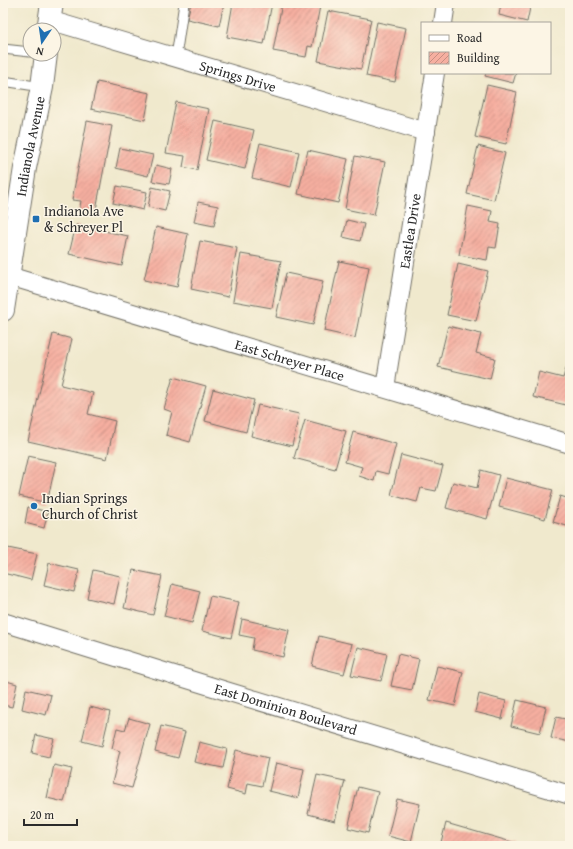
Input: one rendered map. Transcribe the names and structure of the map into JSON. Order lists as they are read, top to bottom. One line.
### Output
{"streets":{"main road":["Indianola Avenue"],"street":["Springs Drive","Eastlea Drive","East Schreyer Place","East Dominion Boulevard"]},"crossings":[["Springs Drive","Eastlea Drive"],["Indianola Avenue","East Schreyer Place"],["Eastlea Drive","East Schreyer Place"]],"places":{"transit":["Indianola Ave & Schreyer Pl"],"other":["Indian Springs Church of Christ"]},"legend":["Road","Building"],"scale_bar":"20 m","north":"bottom"}
